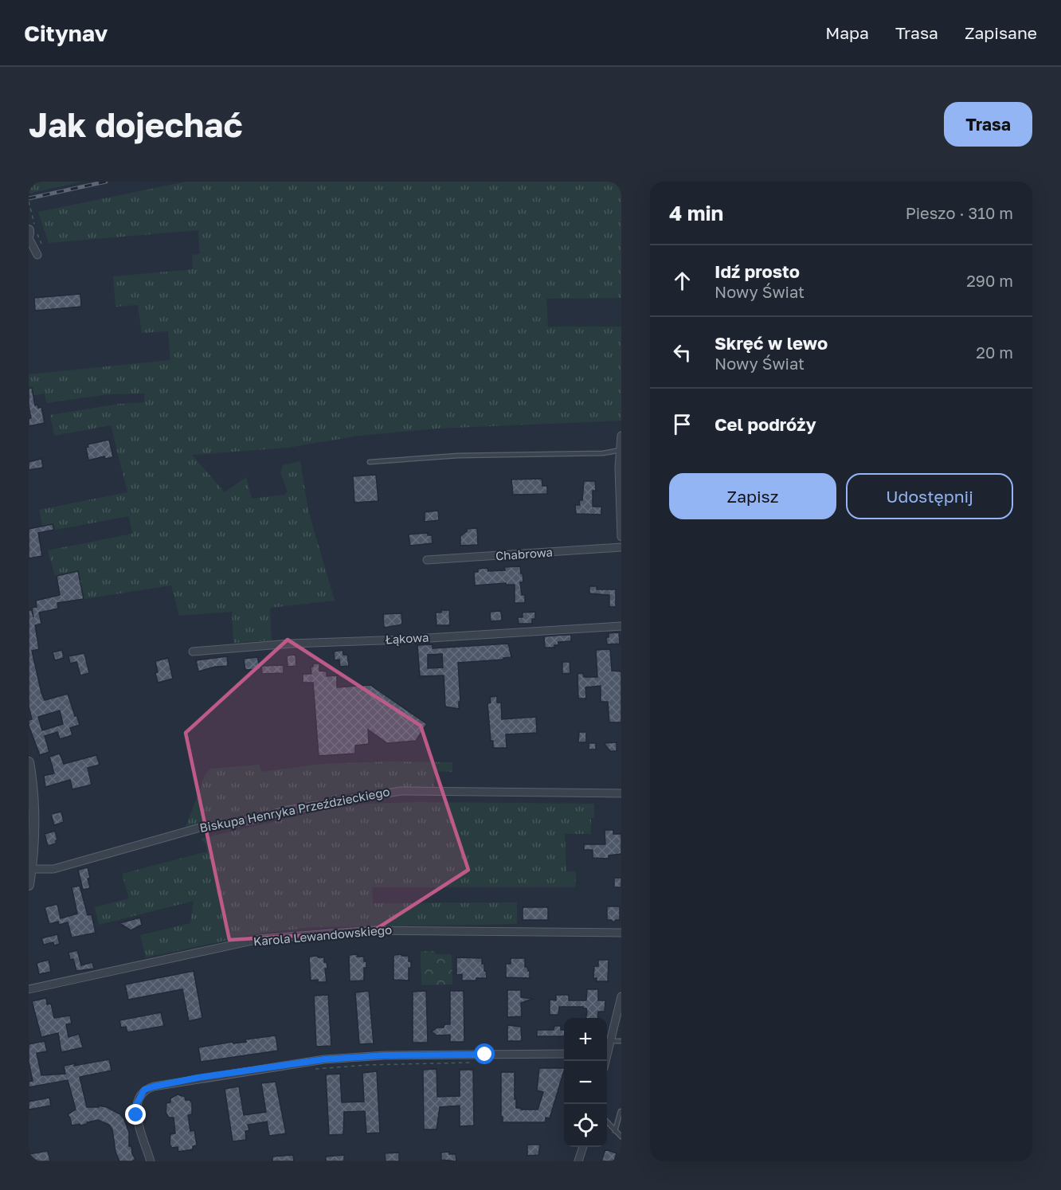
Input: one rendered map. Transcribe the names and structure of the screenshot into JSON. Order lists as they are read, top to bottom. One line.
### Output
{"streets":{"street":["Chabrowa","Łąkowa","Biskupa Henryka Przeździeckiego","Karola Lewandowskiego"]},"page":{"header":"Citynav","nav":["Mapa","Trasa","Zapisane"],"buttons":["Trasa",["Zapisz","Udostępnij"]],"title":"Jak dojechać","heading":["4 min","Pieszo · 310 m"],"list":[["Idź prosto","Nowy Świat","290 m"],["Skręć w lewo","Nowy Świat","20 m"],"Cel podróży"],"map_buttons":["+","−"]}}
